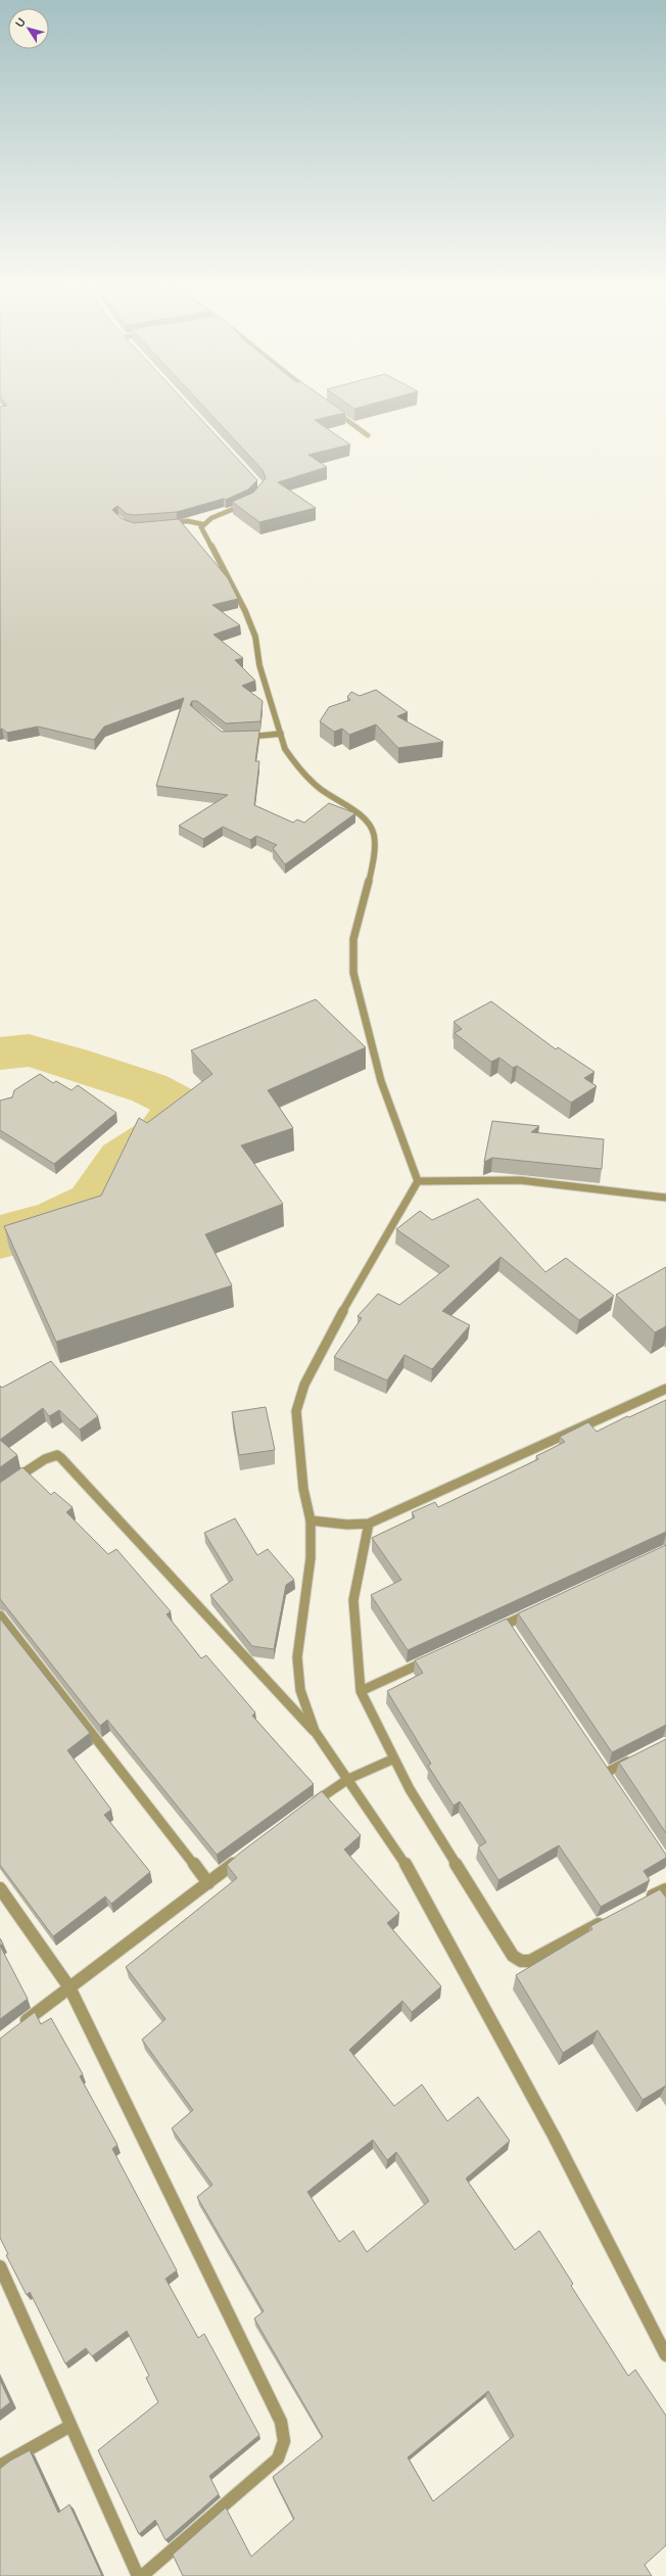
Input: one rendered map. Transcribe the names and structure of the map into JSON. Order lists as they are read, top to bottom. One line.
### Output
{"north":"top left"}
